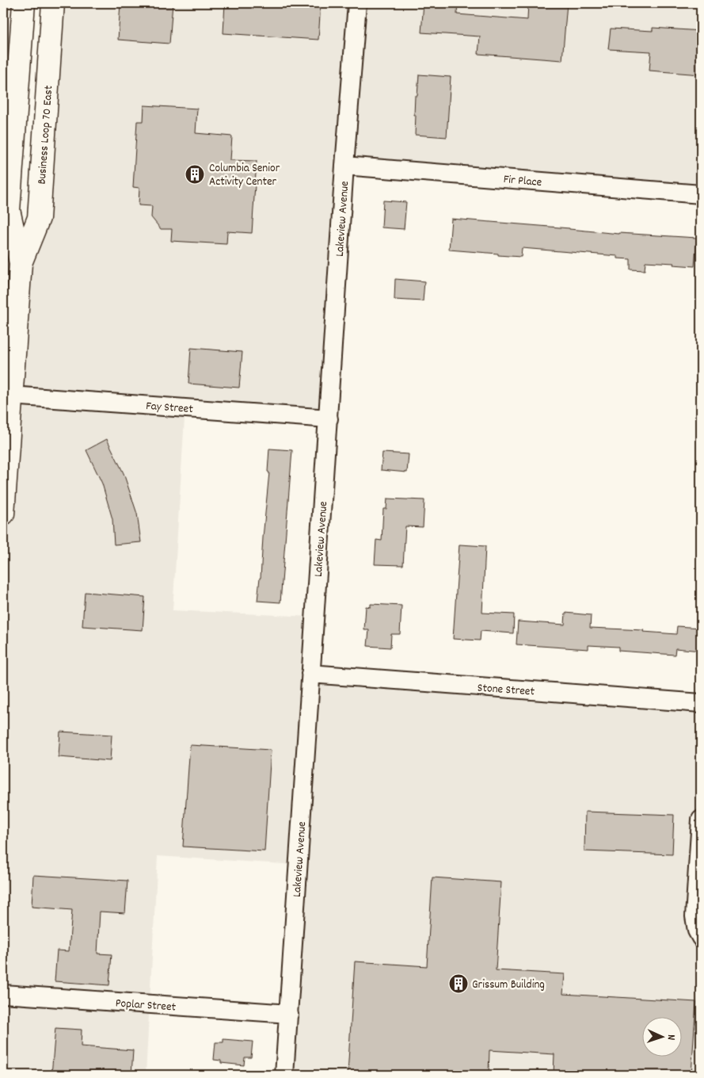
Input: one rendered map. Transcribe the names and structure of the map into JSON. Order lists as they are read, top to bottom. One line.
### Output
{"streets":{"main road":["Business Loop 70 East"],"street":["Fir Place","Lakeview Avenue","Fay Street","Stone Street","Poplar Street"]},"crossings":[["Business Loop 70 East","Fay Street"],["Fir Place","Lakeview Avenue"],["Lakeview Avenue","Fay Street"],["Lakeview Avenue","Stone Street"],["Lakeview Avenue","Poplar Street"]],"places":{"building":["Columbia Senior Activity Center","Grissum Building"]},"north":"right"}
